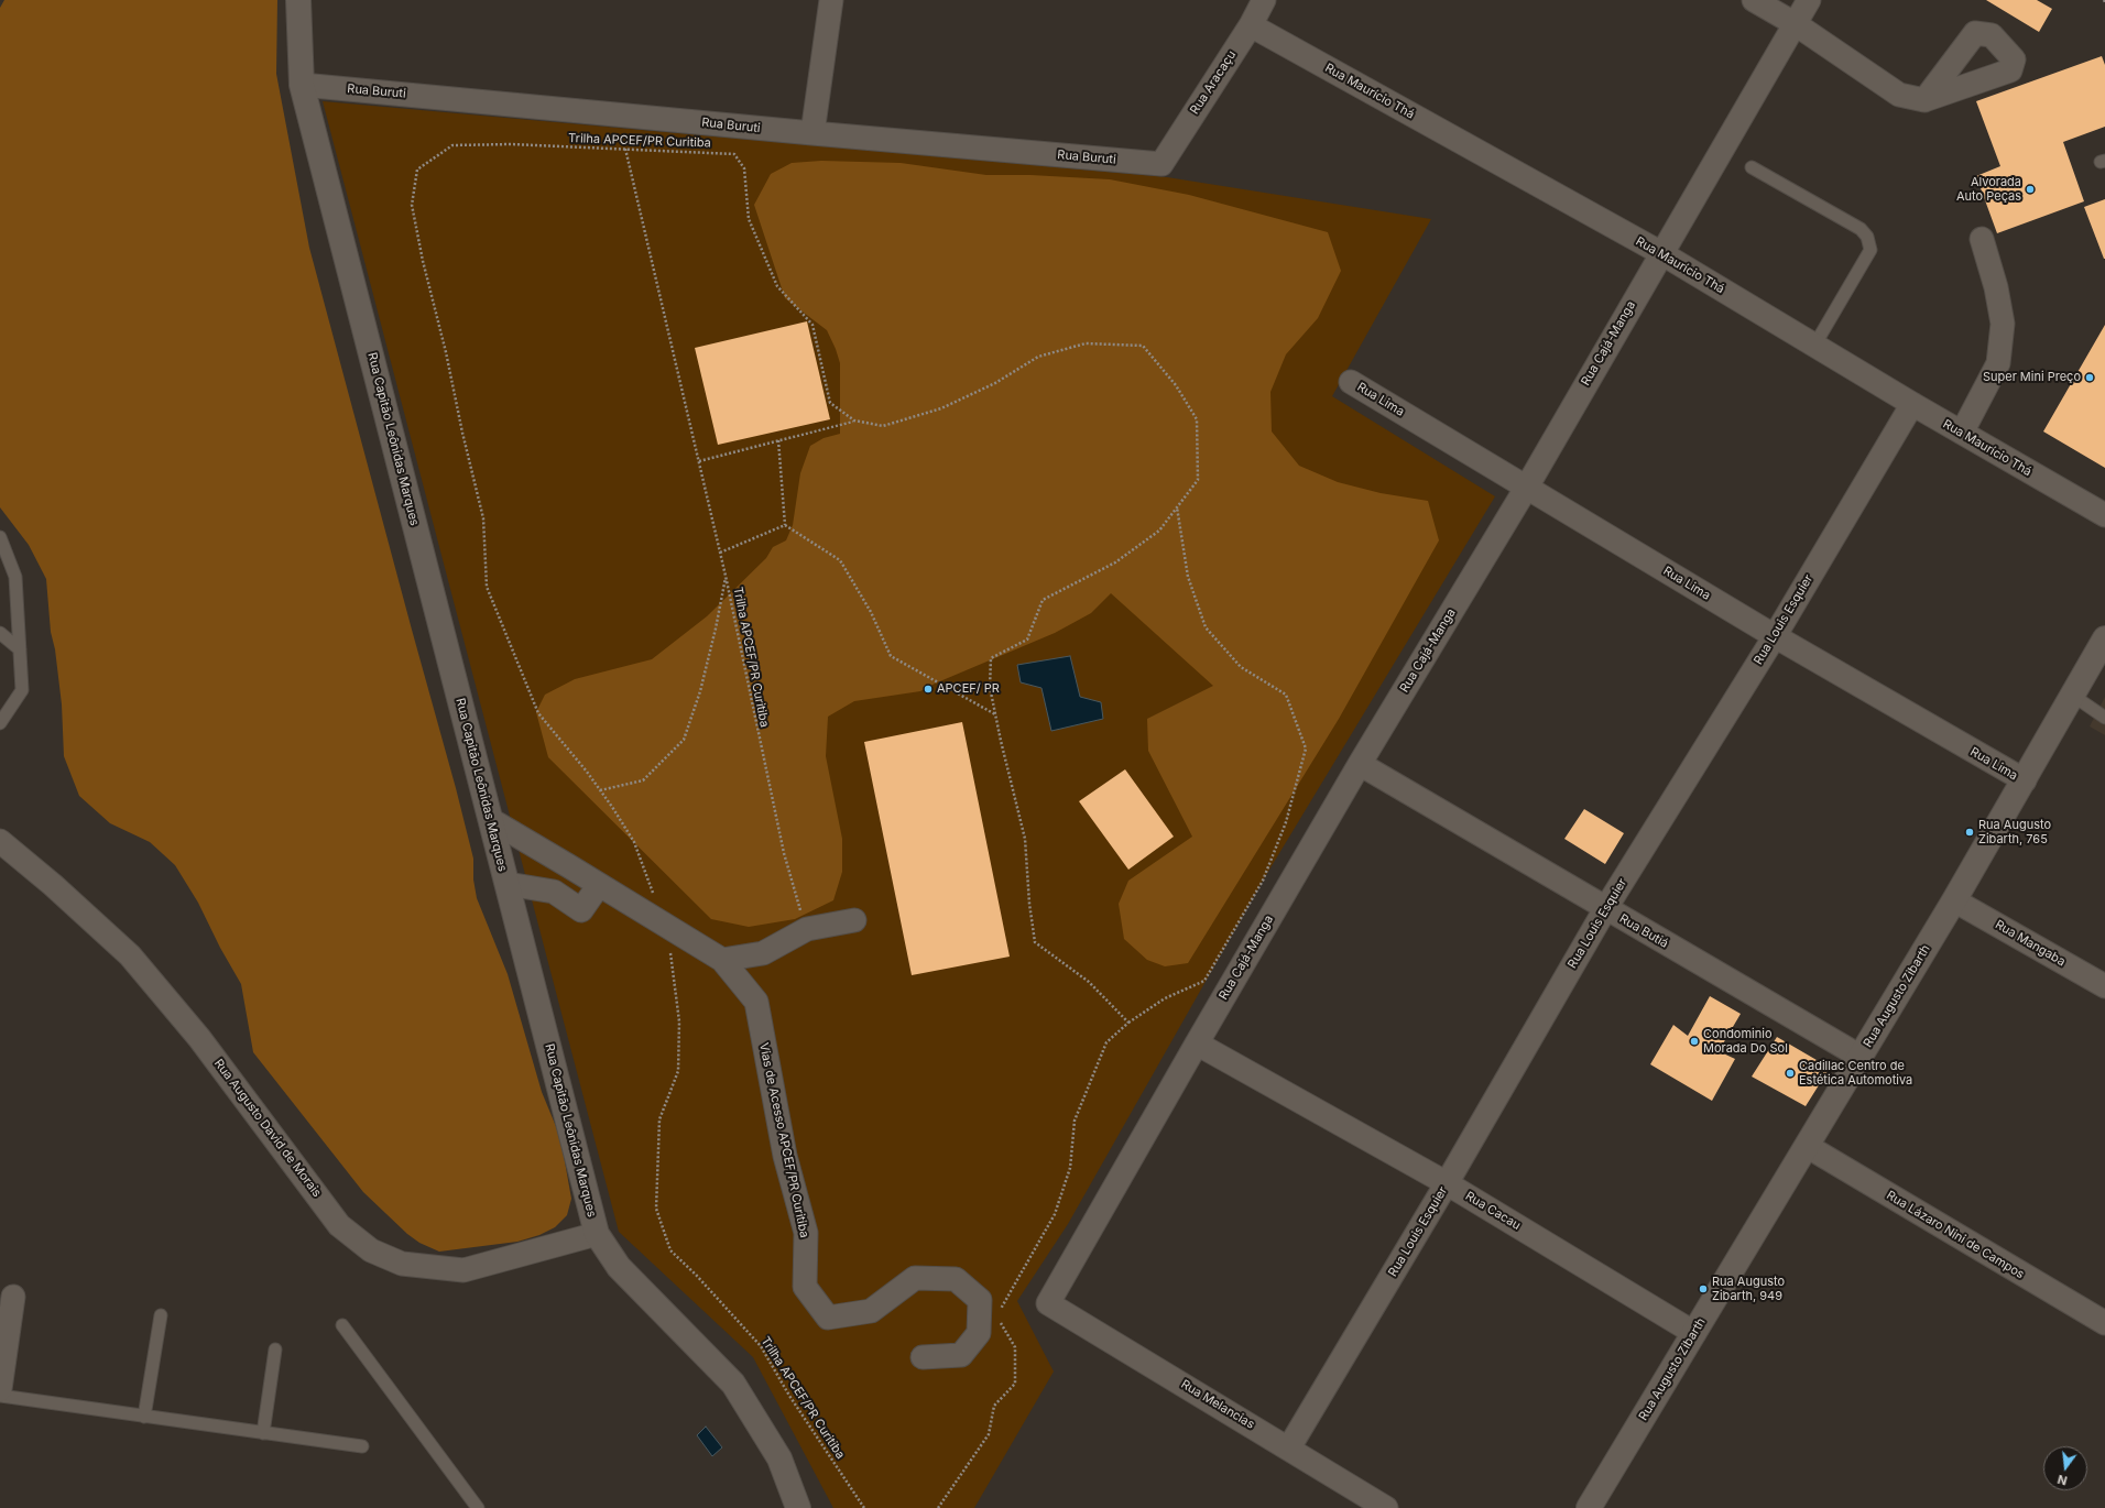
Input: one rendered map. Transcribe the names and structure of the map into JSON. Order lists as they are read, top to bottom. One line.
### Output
{"streets":{"street":["Rua Aracaçu","Rua Buruti","Rua Maurício Thá","Rua Cajá-Manga","Rua Lima","Rua Capitão Leônidas Marques","Rua Louis Esquier","Rua Butiá","Rua Mangaba","Rua Augusto Zibarth","Rua Augusto David de Morais","Vias de Acesso APCEF/PR Curitiba","Rua Cacau","Rua Lázaro Nini de Campos","Rua Melancias"],"path":["Trilha APCEF/PR Curitiba"]},"crossings":[["Rua Aracaçu","Rua Buruti"],["Rua Aracaçu","Rua Maurício Thá"],["Rua Buruti","Rua Capitão Leônidas Marques"],["Rua Maurício Thá","Rua Cajá-Manga"],["Rua Maurício Thá","Rua Louis Esquier"],["Trilha APCEF/PR Curitiba","Vias de Acesso APCEF/PR Curitiba"],["Rua Cajá-Manga","Rua Lima"],["Rua Cajá-Manga","Rua Butiá"],["Rua Cajá-Manga","Rua Cacau"],["Rua Cajá-Manga","Rua Melancias"],["Rua Lima","Rua Louis Esquier"],["Rua Lima","Rua Augusto Zibarth"],["Rua Capitão Leônidas Marques","Rua Augusto David de Morais"],["Rua Capitão Leônidas Marques","Vias de Acesso APCEF/PR Curitiba"],["Rua Louis Esquier","Rua Butiá"],["Rua Louis Esquier","Rua Cacau"],["Rua Louis Esquier","Rua Melancias"],["Rua Butiá","Rua Augusto Zibarth"],["Rua Mangaba","Rua Augusto Zibarth"],["Rua Augusto Zibarth","Rua Cacau"],["Rua Augusto Zibarth","Rua Lázaro Nini de Campos"]],"places":["Alvorada Auto Peças","Super Mini Preço","APCEF/ PR","Rua Augusto Zibarth, 765","Condominio Morada Do Sol","Cadillac Centro de Estética Automotiva","Rua Augusto Zibarth, 949"],"north":"bottom"}
